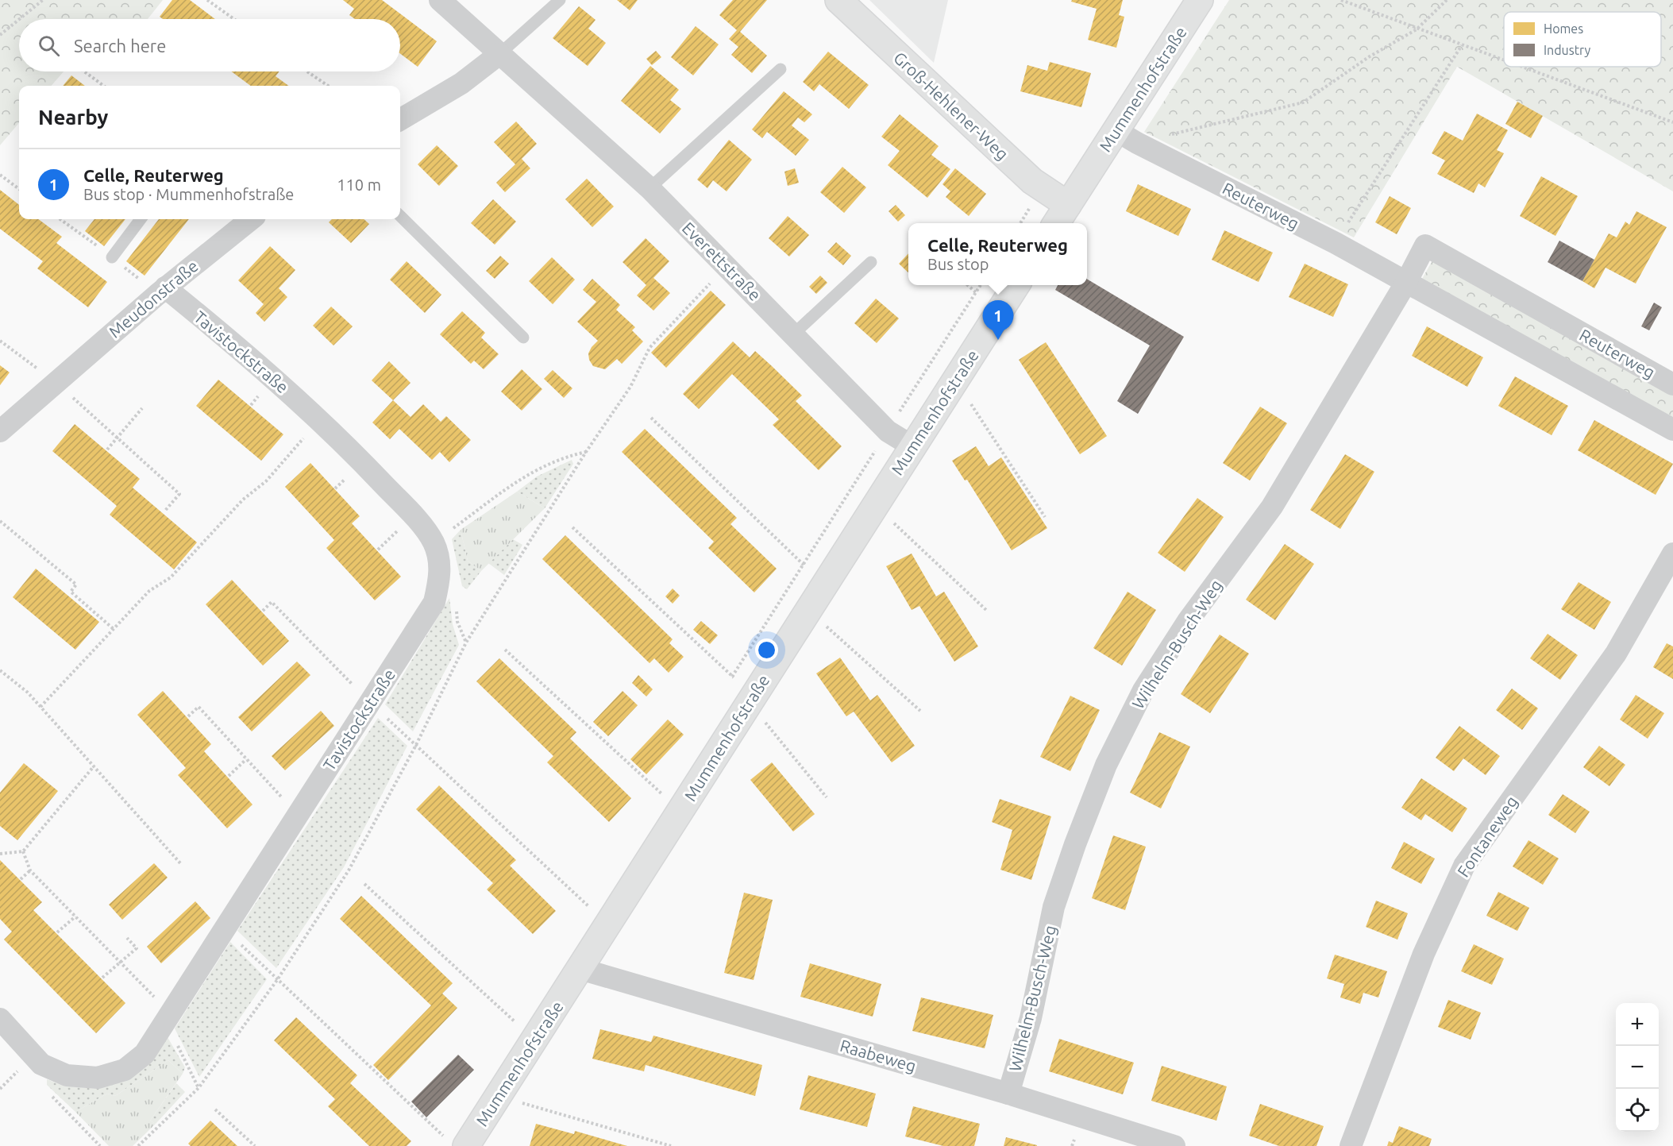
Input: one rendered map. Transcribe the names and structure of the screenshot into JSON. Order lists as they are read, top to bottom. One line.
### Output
{"streets":{"street":["Mummenhofstraße","Groß-Hehlener-Weg","Reuterweg","Everettstraße","Meudonstraße","Tavistockstraße","Wilhelm-Busch-Weg","Fontaneweg","Raabeweg"]},"crossings":[["Mummenhofstraße","Groß-Hehlener-Weg"],["Mummenhofstraße","Reuterweg"],["Mummenhofstraße","Everettstraße"],["Mummenhofstraße","Raabeweg"],["Reuterweg","Wilhelm-Busch-Weg"],["Meudonstraße","Tavistockstraße"],["Wilhelm-Busch-Weg","Raabeweg"]],"legend":["Homes","Industry"],"page":{"search":"Search here","heading":"Nearby","list":[{"mark":"1","name":"Celle, Reuterweg","note":"Bus stop · Mummenhofstraße","value":"110 m"}],"popup":["Celle, Reuterweg","Bus stop"],"pins":"1","map_buttons":["+","−"]}}
